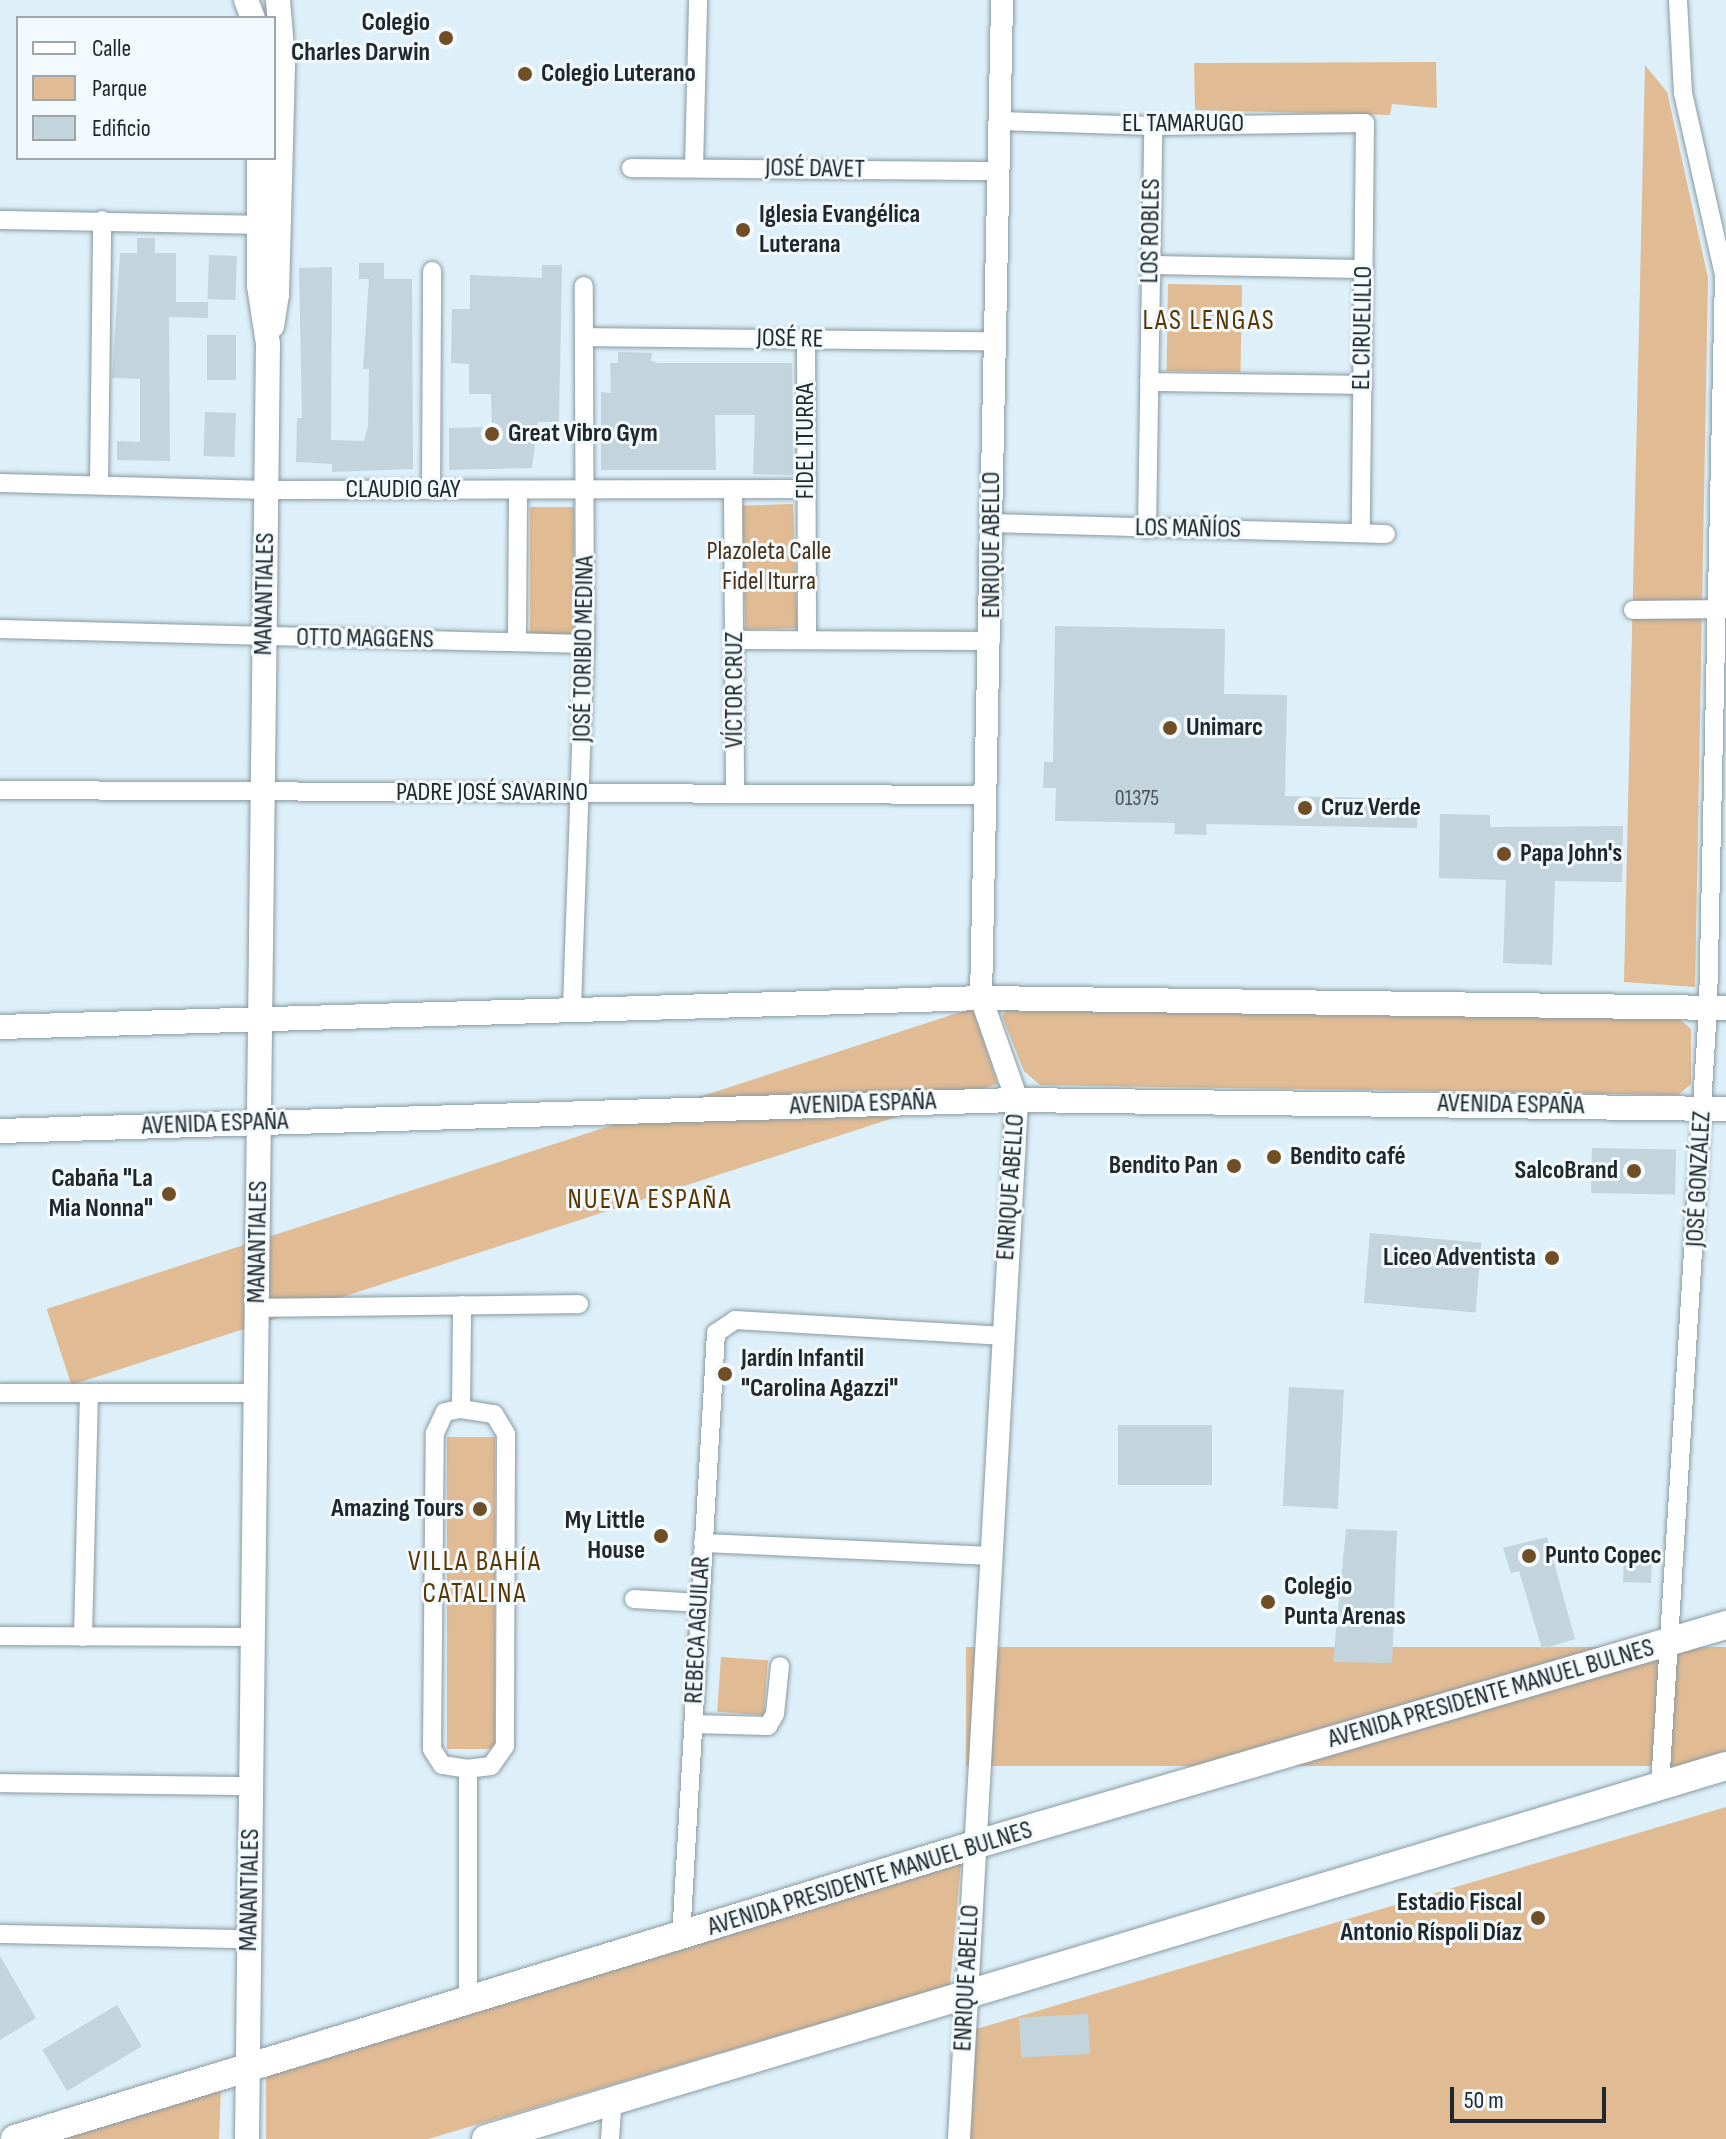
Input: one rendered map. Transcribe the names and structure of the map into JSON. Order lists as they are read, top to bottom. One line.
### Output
{"streets":{"main road":["MANANTIALES","AVENIDA ESPAÑA","AVENIDA PRESIDENTE MANUEL BULNES"],"street":["EL TAMARUGO","JOSÉ DAVET","LOS ROBLES","EL CIRUELILLO","JOSÉ RE","FIDEL ITURRA","CLAUDIO GAY","LOS MAÑÍOS","ENRIQUE ABELLO","OTTO MAGGENS","JOSÉ TORIBIO MEDINA","VÍCTOR CRUZ","PADRE JOSÉ SAVARINO","JOSÉ GONZÁLEZ","REBECA AGUILAR"]},"crossings":[["EL TAMARUGO","LOS ROBLES"],["EL TAMARUGO","EL CIRUELILLO"],["EL TAMARUGO","ENRIQUE ABELLO"],["JOSÉ DAVET","ENRIQUE ABELLO"],["LOS ROBLES","LOS MAÑÍOS"],["EL CIRUELILLO","LOS MAÑÍOS"],["JOSÉ RE","FIDEL ITURRA"],["JOSÉ RE","ENRIQUE ABELLO"],["JOSÉ RE","JOSÉ TORIBIO MEDINA"],["FIDEL ITURRA","CLAUDIO GAY"],["CLAUDIO GAY","MANANTIALES"],["CLAUDIO GAY","JOSÉ TORIBIO MEDINA"],["CLAUDIO GAY","VÍCTOR CRUZ"],["LOS MAÑÍOS","ENRIQUE ABELLO"],["ENRIQUE ABELLO","PADRE JOSÉ SAVARINO"],["ENRIQUE ABELLO","AVENIDA ESPAÑA"],["ENRIQUE ABELLO","REBECA AGUILAR"],["ENRIQUE ABELLO","AVENIDA PRESIDENTE MANUEL BULNES"],["MANANTIALES","OTTO MAGGENS"],["MANANTIALES","PADRE JOSÉ SAVARINO"],["MANANTIALES","AVENIDA ESPAÑA"],["MANANTIALES","AVENIDA PRESIDENTE MANUEL BULNES"],["OTTO MAGGENS","JOSÉ TORIBIO MEDINA"],["JOSÉ TORIBIO MEDINA","PADRE JOSÉ SAVARINO"],["VÍCTOR CRUZ","PADRE JOSÉ SAVARINO"],["AVENIDA ESPAÑA","JOSÉ GONZÁLEZ"],["JOSÉ GONZÁLEZ","AVENIDA PRESIDENTE MANUEL BULNES"],["REBECA AGUILAR","AVENIDA PRESIDENTE MANUEL BULNES"]],"districts":["LAS LENGAS","NUEVA ESPAÑA","VILLA BAHÍA CATALINA"],"parks":["Plazoleta Calle Fidel Iturra"],"places":["Colegio Charles Darwin","Colegio Luterano","Iglesia Evangélica Luterana","Great Vibro Gym","Unimarc","Cruz Verde","Papa John's","Bendito café","Bendito Pan","SalcoBrand","Cabaña \"La Mia Nonna\"","Liceo Adventista","Jardín Infantil \"Carolina Agazzi\"","Amazing Tours","My Little House","Punto Copec","Colegio Punta Arenas","Estadio Fiscal Antonio Ríspoli Díaz"],"house_numbers":["01375"],"legend":["Calle","Parque","Edificio"],"scale_bar":"50 m"}
